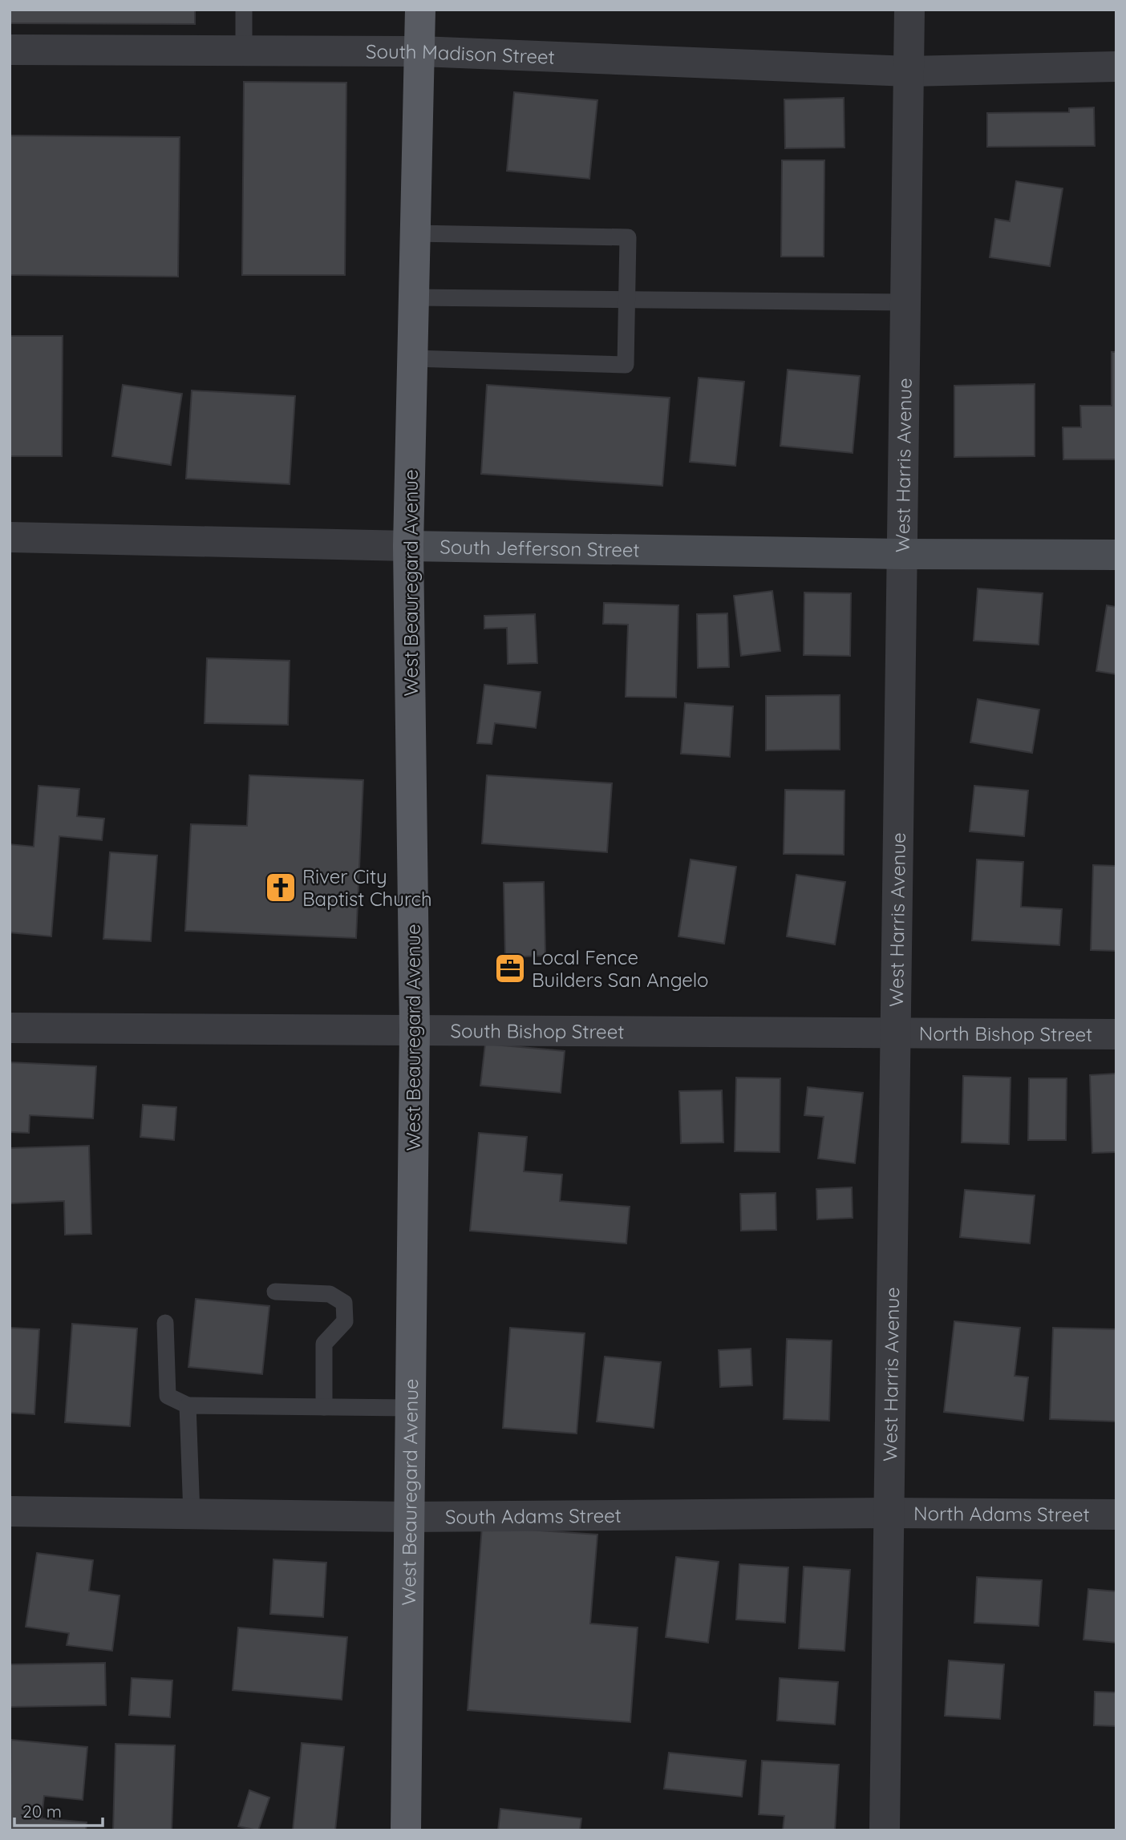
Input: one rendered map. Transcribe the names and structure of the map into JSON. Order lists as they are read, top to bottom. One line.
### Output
{"streets":{"main road":["West Beauregard Avenue"],"street":["South Madison Street","West Harris Avenue","South Jefferson Street","South Bishop Street","North Bishop Street","North Adams Street","South Adams Street"]},"crossings":[["South Madison Street","West Harris Avenue"],["South Madison Street","West Beauregard Avenue"],["West Harris Avenue","South Jefferson Street"],["West Harris Avenue","South Bishop Street"],["West Harris Avenue","North Bishop Street"],["West Harris Avenue","North Adams Street"],["West Harris Avenue","South Adams Street"],["South Jefferson Street","West Beauregard Avenue"],["West Beauregard Avenue","South Bishop Street"],["West Beauregard Avenue","South Adams Street"],["South Bishop Street","North Bishop Street"],["North Adams Street","South Adams Street"]],"places":{"church":["River City Baptist Church"],"office":["Local Fence Builders San Angelo"]},"scale_bar":"20 m"}
